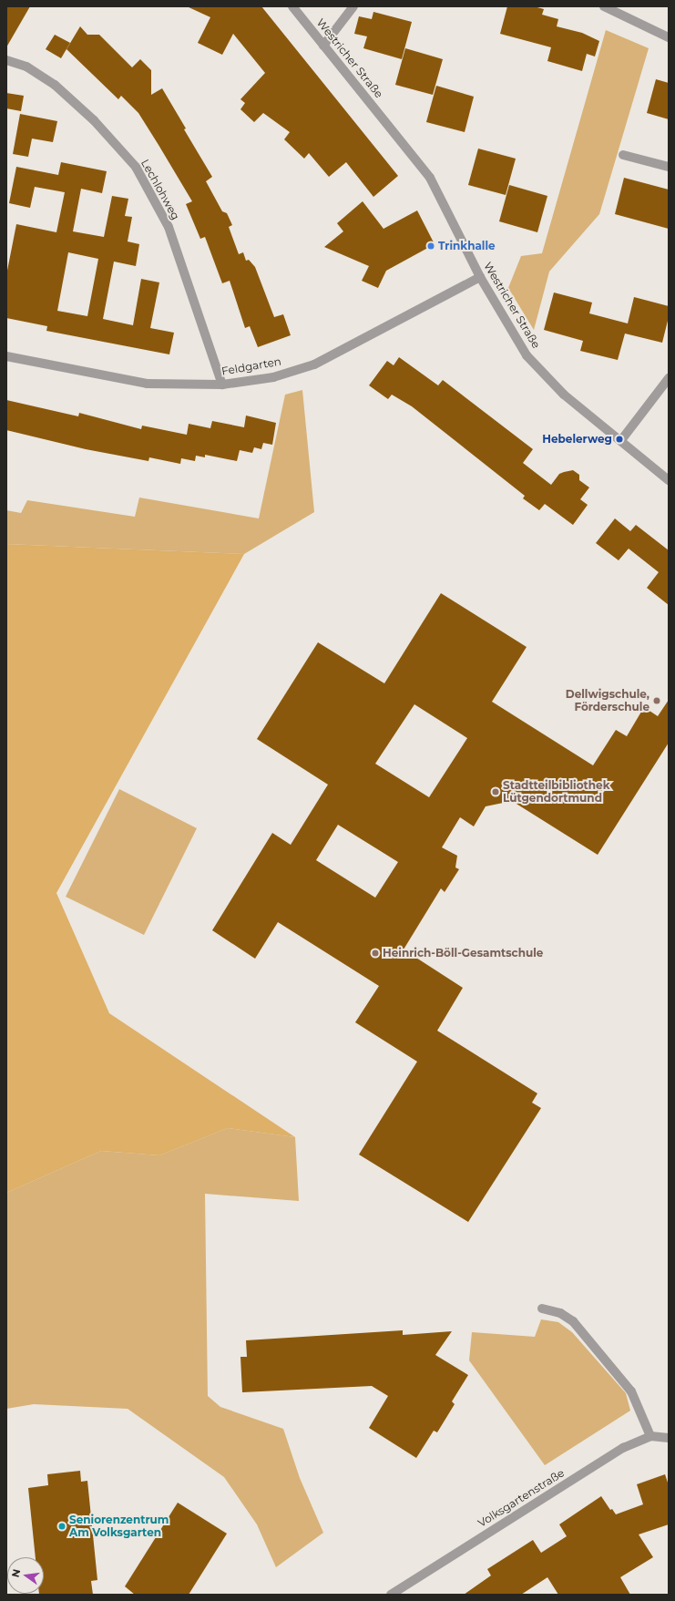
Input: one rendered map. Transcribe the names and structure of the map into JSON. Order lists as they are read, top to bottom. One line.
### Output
{"streets":{"street":["Westricher Straße","Lechlohweg","Feldgarten","Volksgartenstraße"]},"crossings":[["Westricher Straße","Feldgarten"],["Lechlohweg","Feldgarten"]],"places":["Trinkhalle","Hebelerweg","Dellwigschule, Förderschule","Stadtteilbibliothek Lütgendortmund","Heinrich-Böll-Gesamtschule","Seniorenzentrum Am Volksgarten"],"north":"left"}
